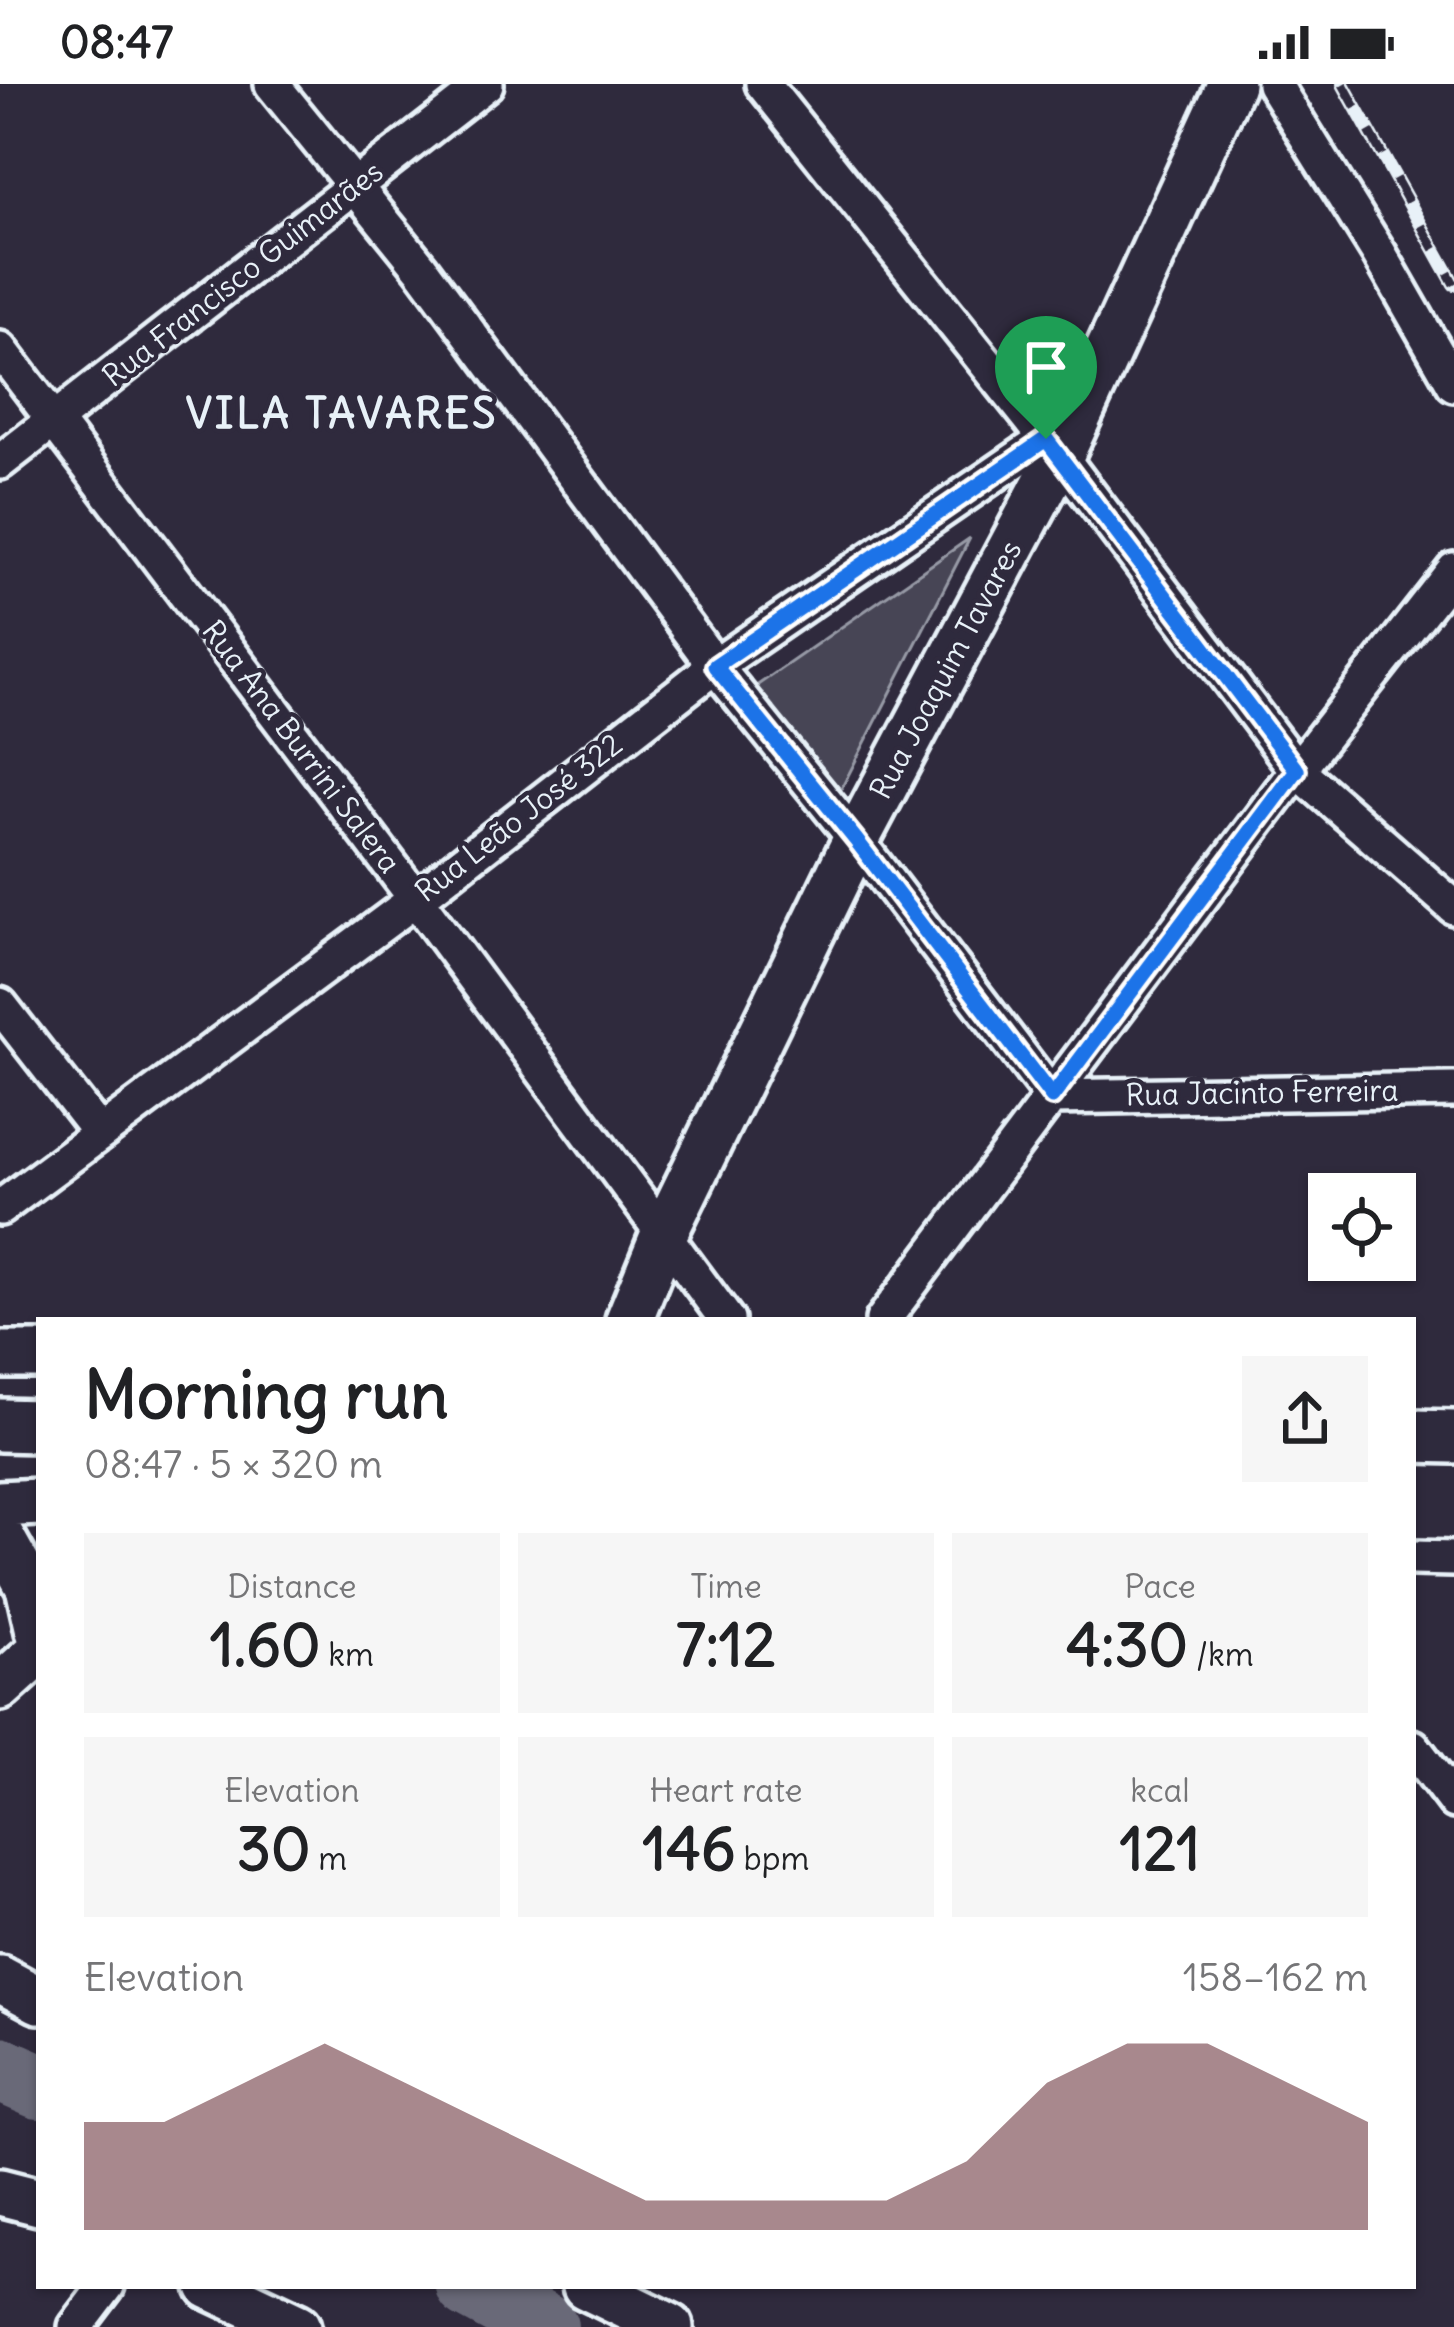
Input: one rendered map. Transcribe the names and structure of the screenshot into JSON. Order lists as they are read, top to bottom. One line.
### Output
{"streets":{"street":["Rua Francisco Guimarães","Rua Joaquim Tavares","Rua Ana Burrini Salera","Rua Leão José 322","Rua Jacinto Ferreira"]},"crossings":[["Rua Francisco Guimarães","Rua Ana Burrini Salera"],["Rua Joaquim Tavares","Rua Ana Burrini Salera"],["Rua Joaquim Tavares","Rua Leão José 322"],["Rua Ana Burrini Salera","Rua Leão José 322"]],"districts":["VILA TAVARES"],"page":{"status":"08:47","heading":["Morning run","08:47 · 5 × 320 m"],"stats":[["Distance","1.60 km"],["Time","7:12"],["Pace","4:30 /km"],["Elevation","30 m"],["Heart rate","146 bpm"],["kcal","121"]],"chart":["Elevation","158–162 m"]}}
